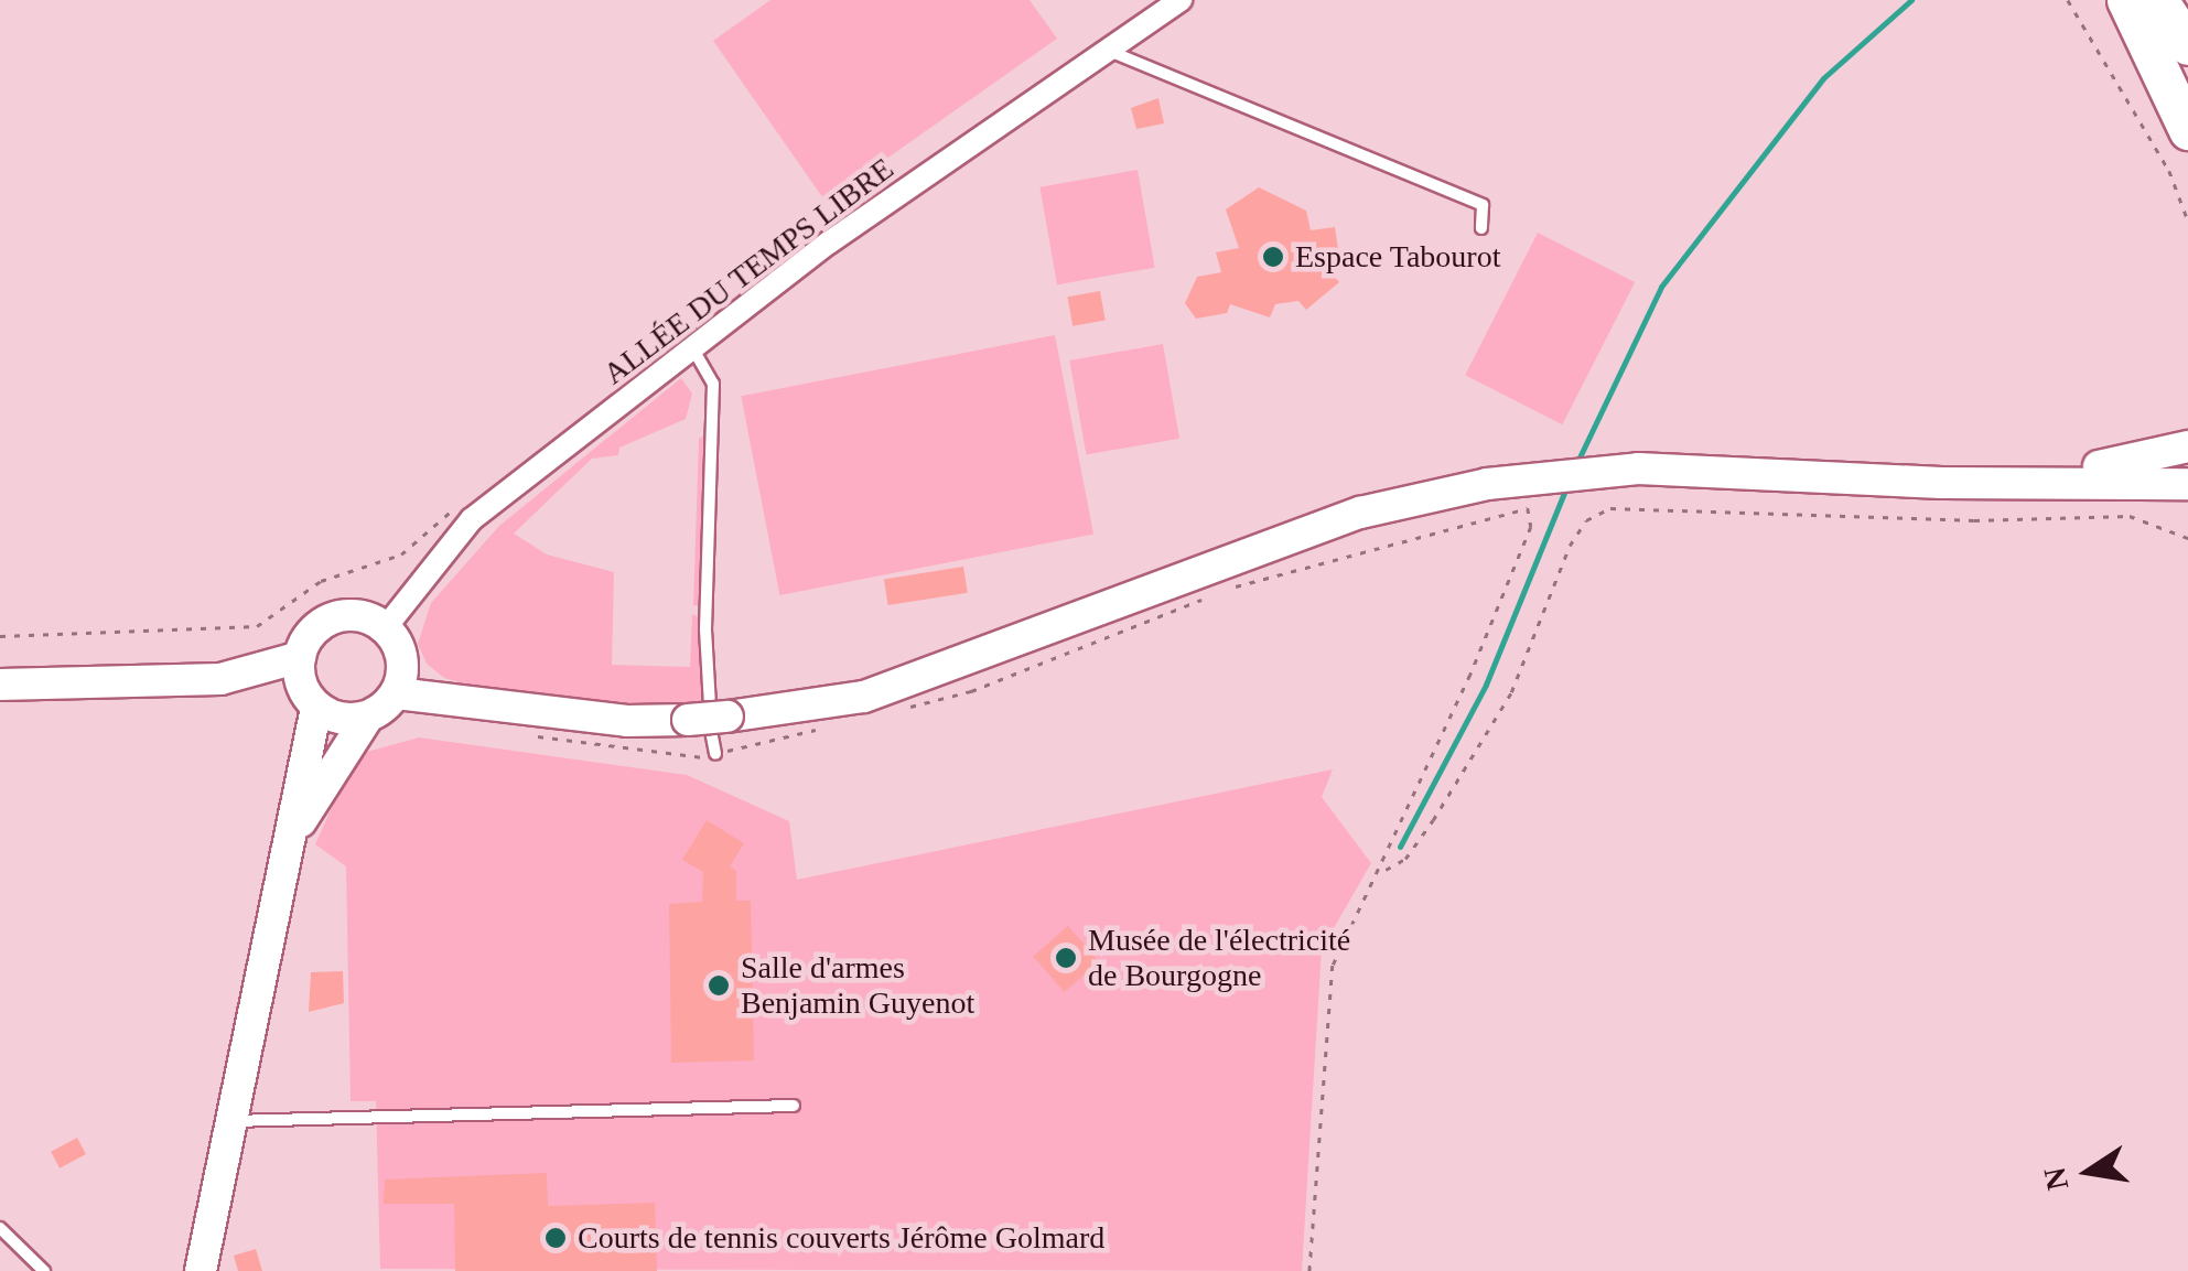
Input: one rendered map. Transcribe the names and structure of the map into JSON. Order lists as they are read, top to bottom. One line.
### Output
{"streets":{"street":["ALLÉE DU TEMPS LIBRE"]},"places":["Espace Tabourot","Musée de l'électricité de Bourgogne","Salle d'armes Benjamin Guyenot","Courts de tennis couverts Jérôme Golmard"],"north":"left"}
